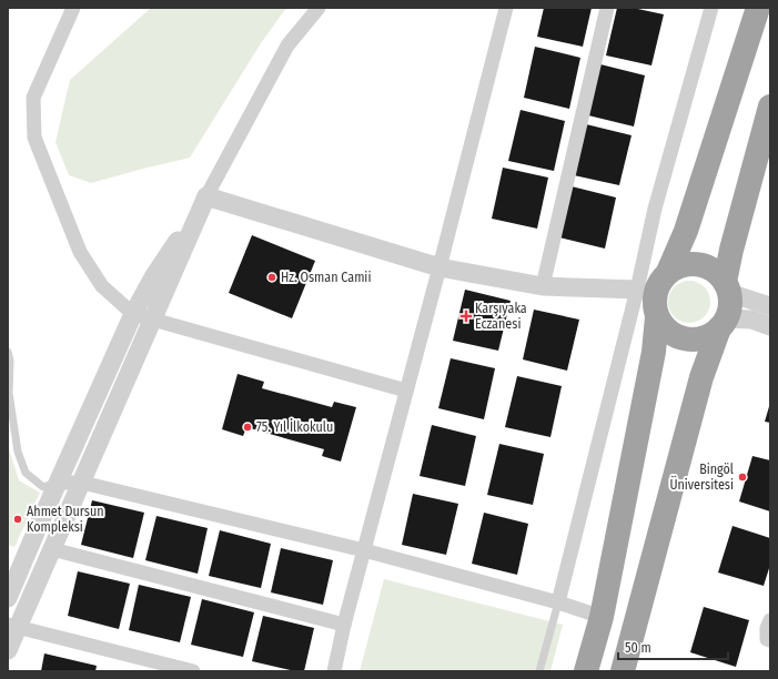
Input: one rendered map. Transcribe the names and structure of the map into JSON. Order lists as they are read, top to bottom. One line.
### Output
{"places":{"other":["Hz. Osman Camii","75. Yıl İlkokulu","Bingöl Üniversitesi","Ahmet Dursun Kompleksi"],"health":["Karşıyaka Eczanesi"]},"scale_bar":"50 m"}
